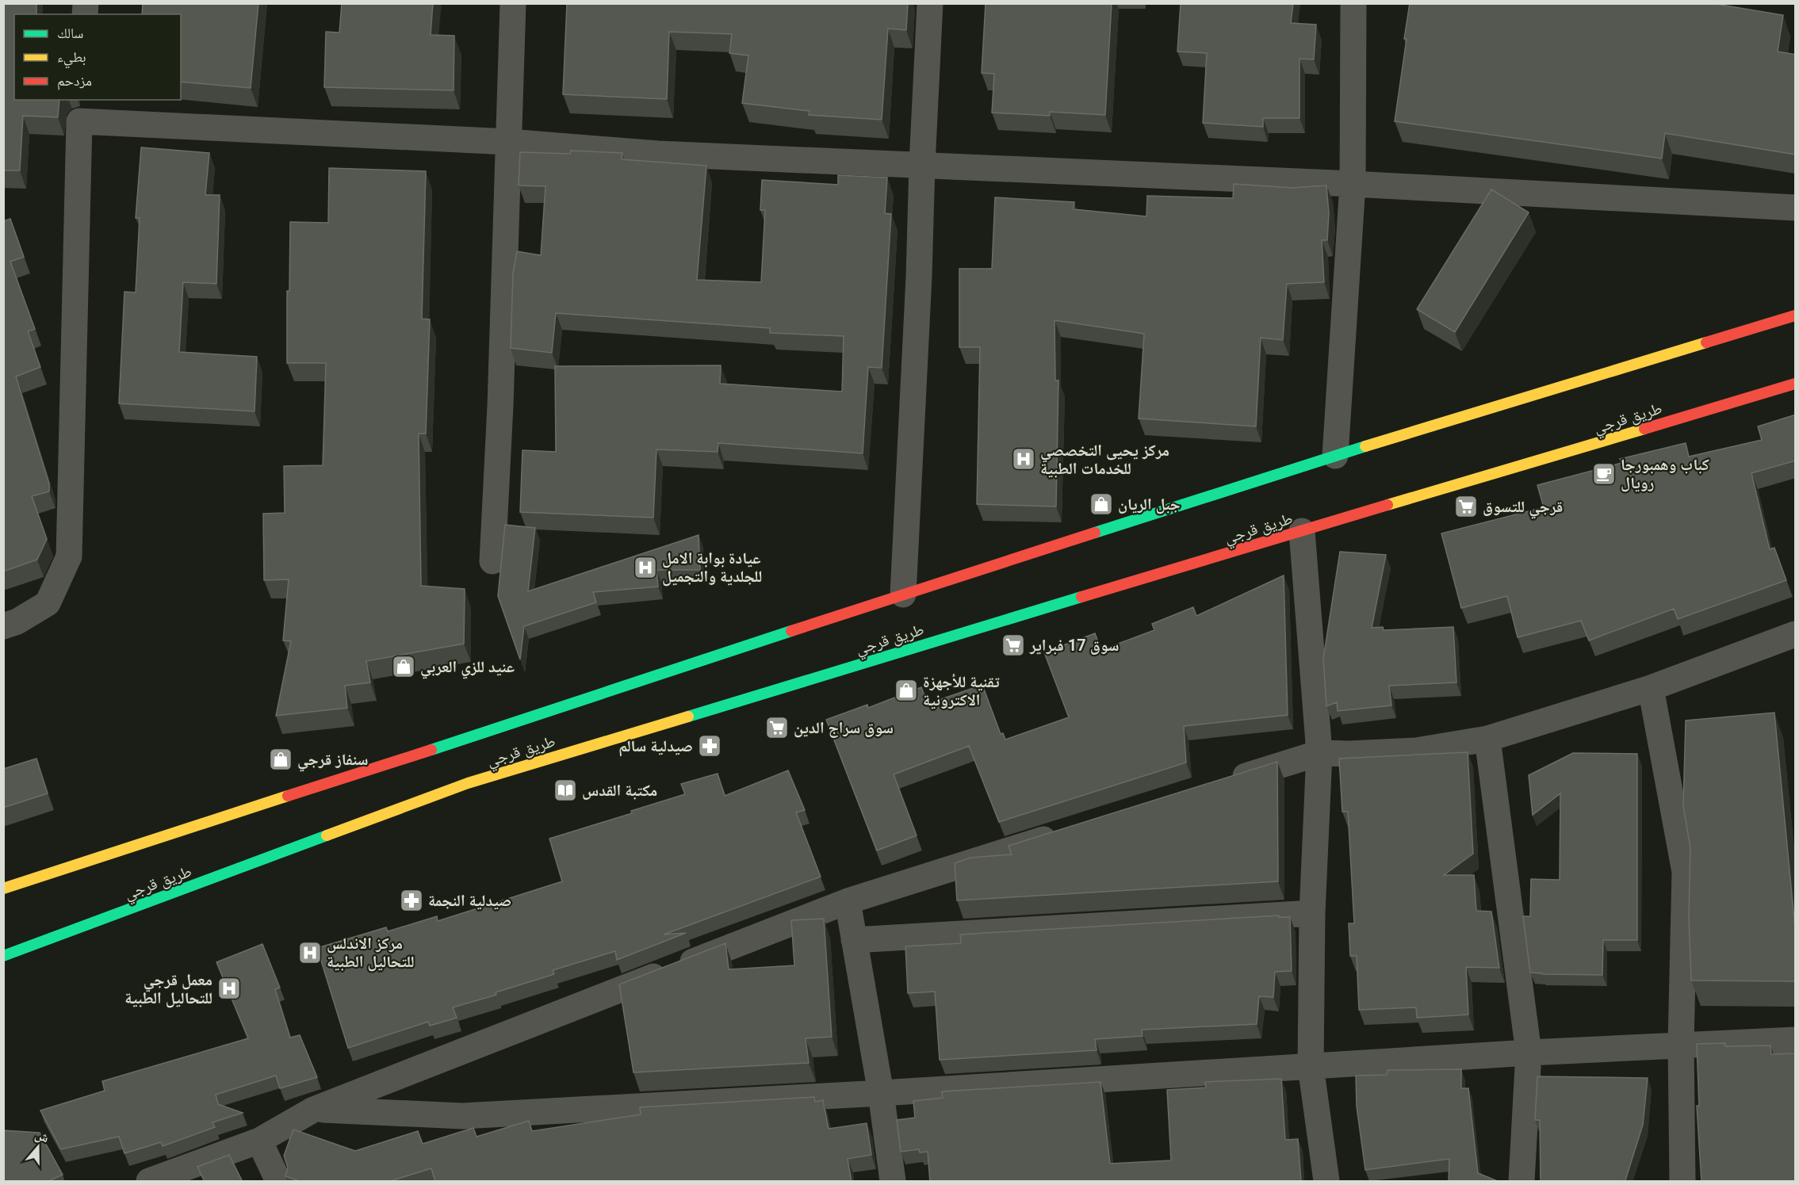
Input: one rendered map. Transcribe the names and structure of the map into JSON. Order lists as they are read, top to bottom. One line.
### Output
{"streets":{"highway":["طريق قرجي"]},"places":{"hospital":["مركز يحيى التخصصي للخدمات الطبية","عيادة بوابة الامل للجلدية والتجميل","مركز الاندلس للتحاليل الطبية","معمل قرجي للتحاليل الطبية"],"cafe":["كباب وهمبورجا رويال"],"shop":["جبل الريان","عنيد للزي العربي","تقنية للأجهزة الاكترونية","سنفاز قرجي"],"supermarket":["قرجي للتسوق","سوق 17 فبراير","سوق سراج الدين"],"pharmacy":["صيدلية سالم","صيدلية النجمة"],"library":["مكتبة القدس"]},"legend":["سالك","بطيء","مزدحم"],"north":"top"}
